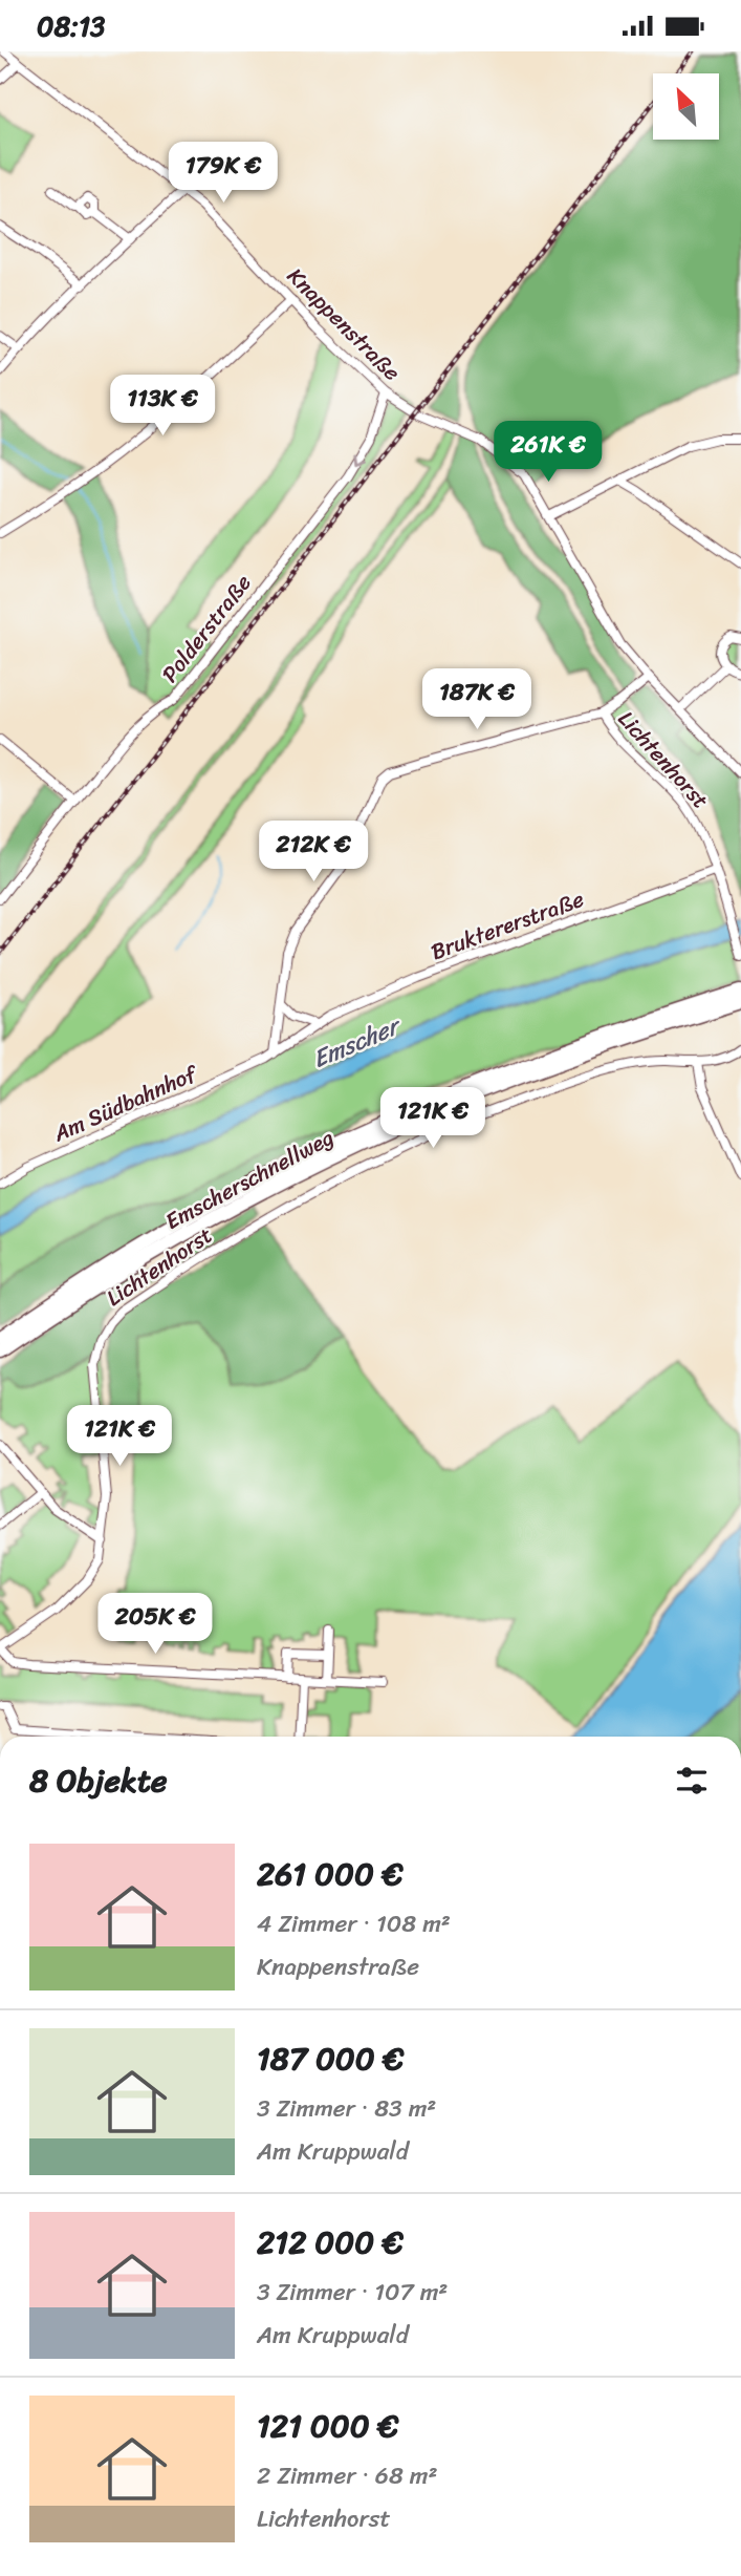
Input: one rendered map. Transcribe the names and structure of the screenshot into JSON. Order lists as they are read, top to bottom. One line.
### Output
{"streets":{"highway":["Emscherschnellweg"],"street":["Knappenstraße","Polderstraße","Lichtenhorst","Bruktererstraße","Am Südbahnhof"]},"crossings":[["Knappenstraße","Polderstraße"],["Lichtenhorst","Bruktererstraße"],["Bruktererstraße","Am Südbahnhof"]],"one_way":["Polderstraße"],"water":["Emscher"],"north":"top left","page":{"status":"08:13","price":["179K €","113K €","261K €","187K €","212K €","121K €","121K €","205K €"],"heading":"8 Objekte","list":[{"name":"261 000 €","note":"4 Zimmer · 108 m² · Knappenstraße"},{"name":"187 000 €","note":"3 Zimmer · 83 m² · Am Kruppwald"},{"name":"212 000 €","note":"3 Zimmer · 107 m² · Am Kruppwald"},{"name":"121 000 €","note":"2 Zimmer · 68 m² · Lichtenhorst"}]}}
